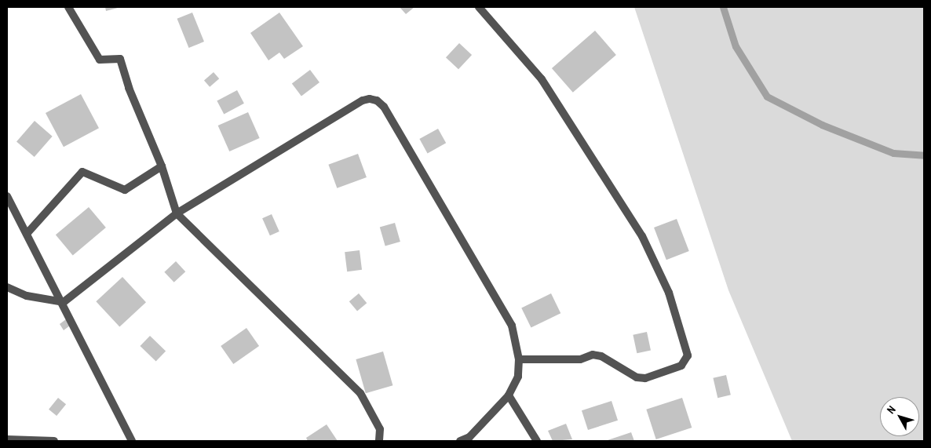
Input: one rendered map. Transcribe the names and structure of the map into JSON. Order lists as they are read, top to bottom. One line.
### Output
{"north":"top left"}
